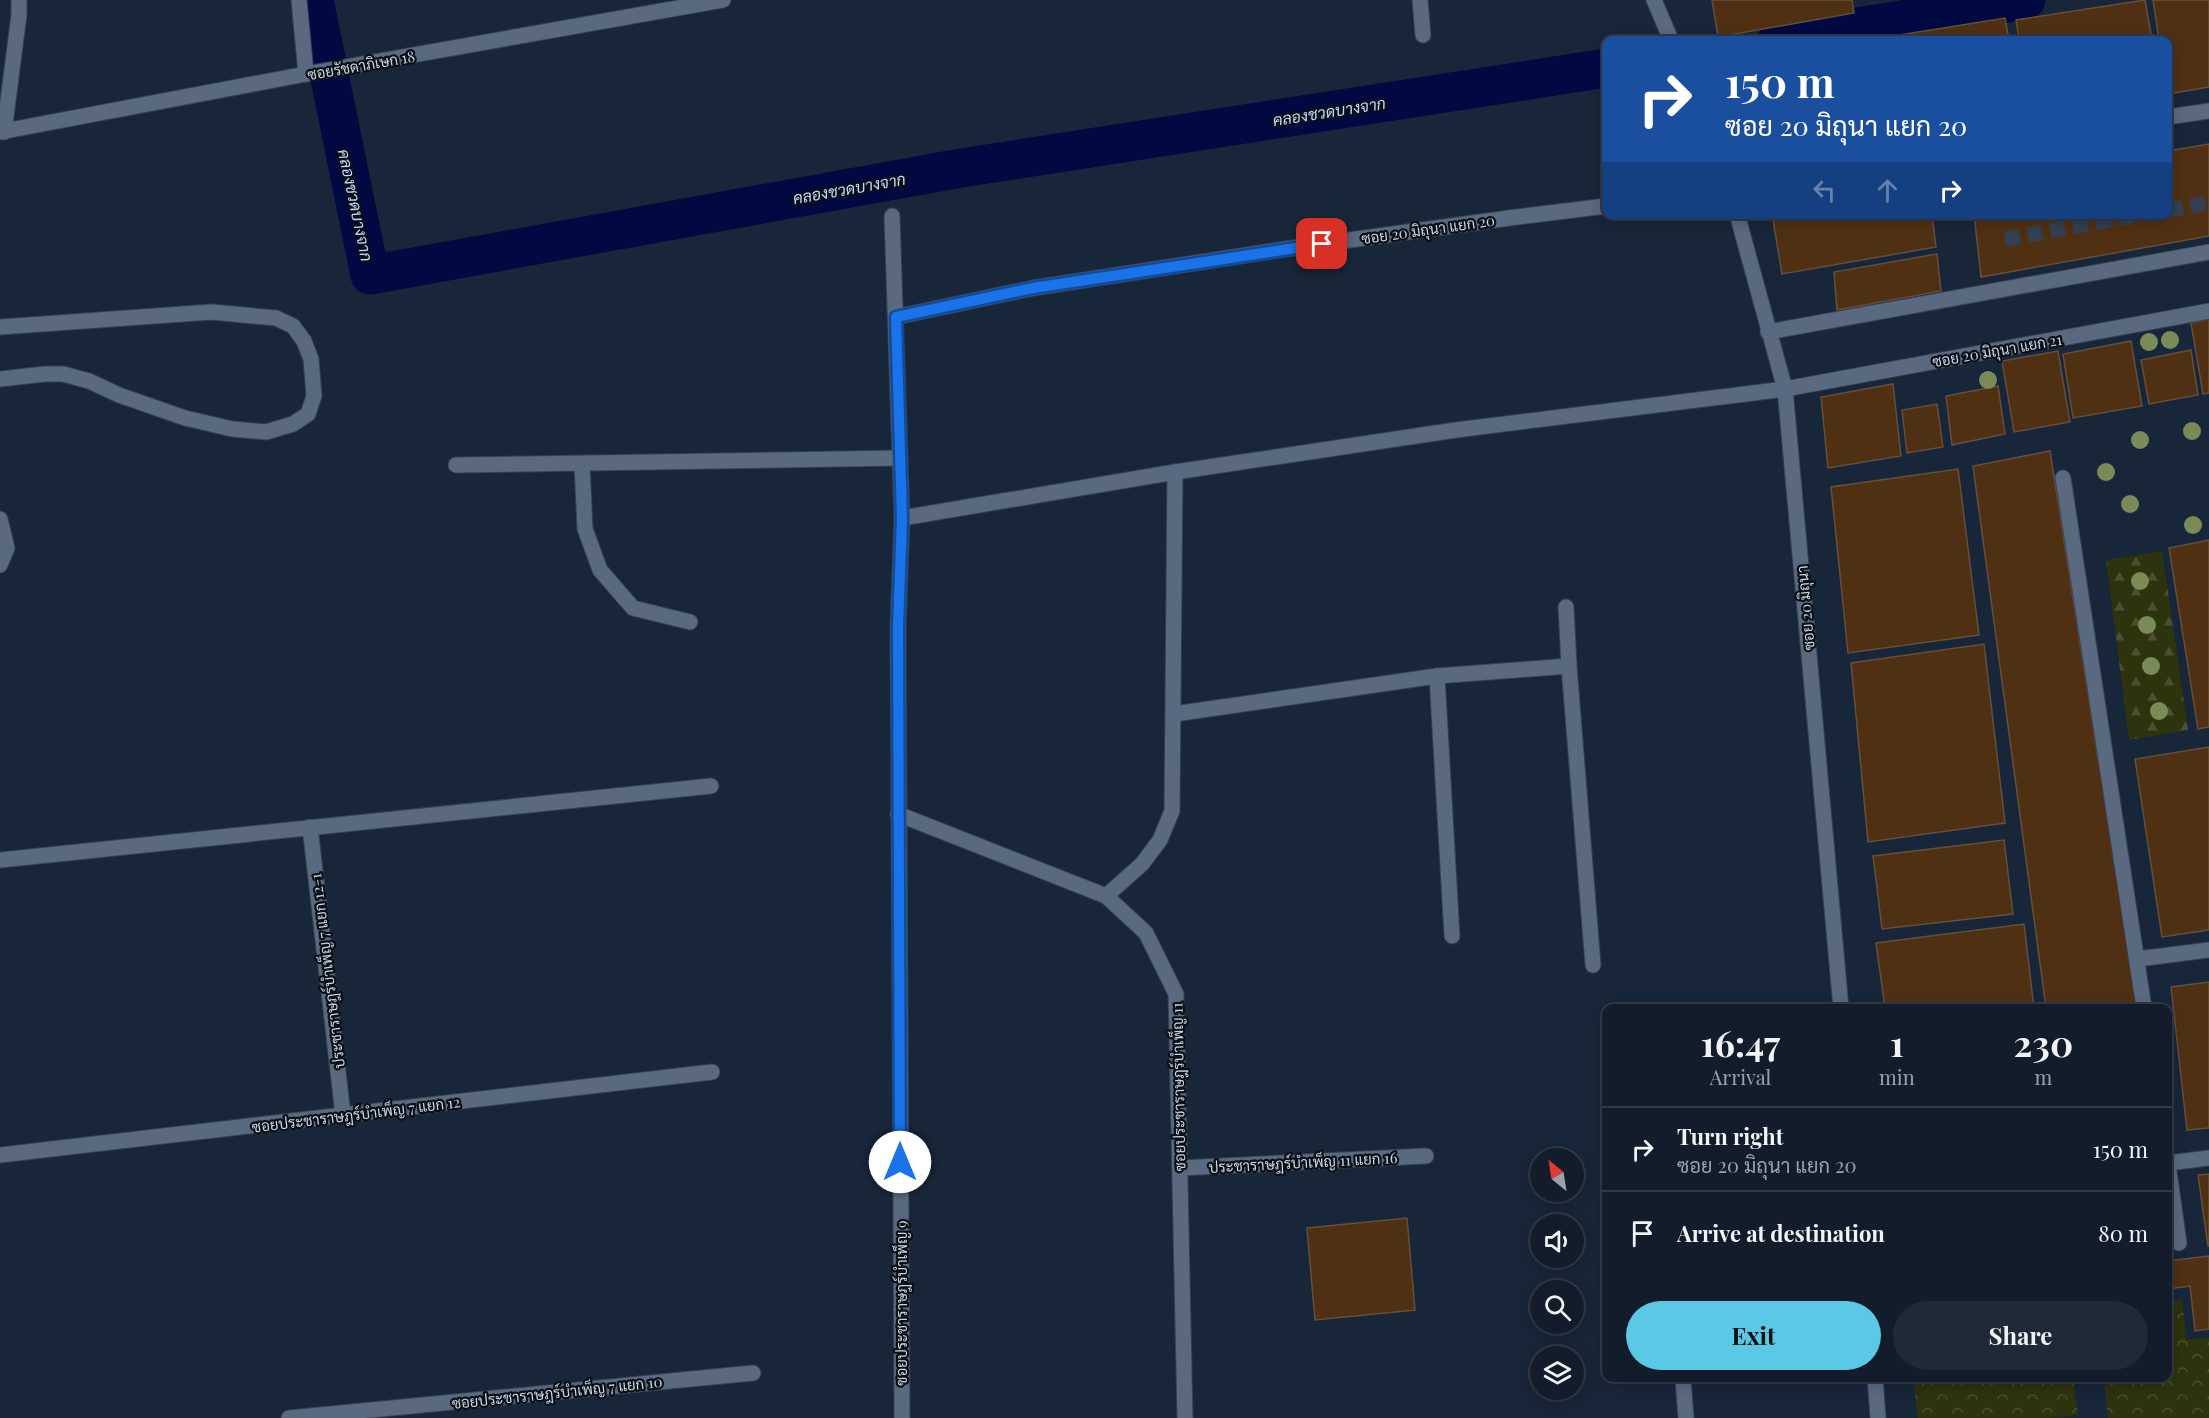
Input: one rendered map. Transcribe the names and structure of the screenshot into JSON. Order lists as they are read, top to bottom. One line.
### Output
{"streets":{"street":["ซอยรัชดาภิเษก 18","ซอย 20 มิถุนา แยก 20","ซอย 20 มิถุนา แยก 21","ซอย 20 มิถุนา","ประชาราษฎร์บำเพ็ญ 7 แยก 12-1","ซอยประชาราษฎร์บำเพ็ญ 11","ซอยประชาราษฎร์บำเพ็ญ 7 แยก 12","ประชาราษฎร์บำเพ็ญ 11 แยก 16","ซอยประชาราษฎร์บำเพ็ญ 9","ซอยประชาราษฎร์บำเพ็ญ 7 แยก 10"]},"crossings":[["ซอย 20 มิถุนา แยก 20","ซอยประชาราษฎร์บำเพ็ญ 9"],["ซอย 20 มิถุนา แยก 21","ซอย 20 มิถุนา"],["ซอย 20 มิถุนา แยก 21","ซอยประชาราษฎร์บำเพ็ญ 9"],["ประชาราษฎร์บำเพ็ญ 7 แยก 12-1","ซอยประชาราษฎร์บำเพ็ญ 7 แยก 12"],["ซอยประชาราษฎร์บำเพ็ญ 11","ประชาราษฎร์บำเพ็ญ 11 แยก 16"],["ซอยประชาราษฎร์บำเพ็ญ 11","ซอยประชาราษฎร์บำเพ็ญ 9"]],"water":["คลองชวดบางจาก"],"north":"top left","page":{"turn":["150 m","ซอย 20 มิถุนา แยก 20"],"eta":["16:47","Arrival","1","min","230","m"],"list":[{"name":"Turn right","note":"ซอย 20 มิถุนา แยก 20","value":"150 m"},{"name":"Arrive at destination","value":"80 m"}],"buttons":["Exit","Share"]}}
